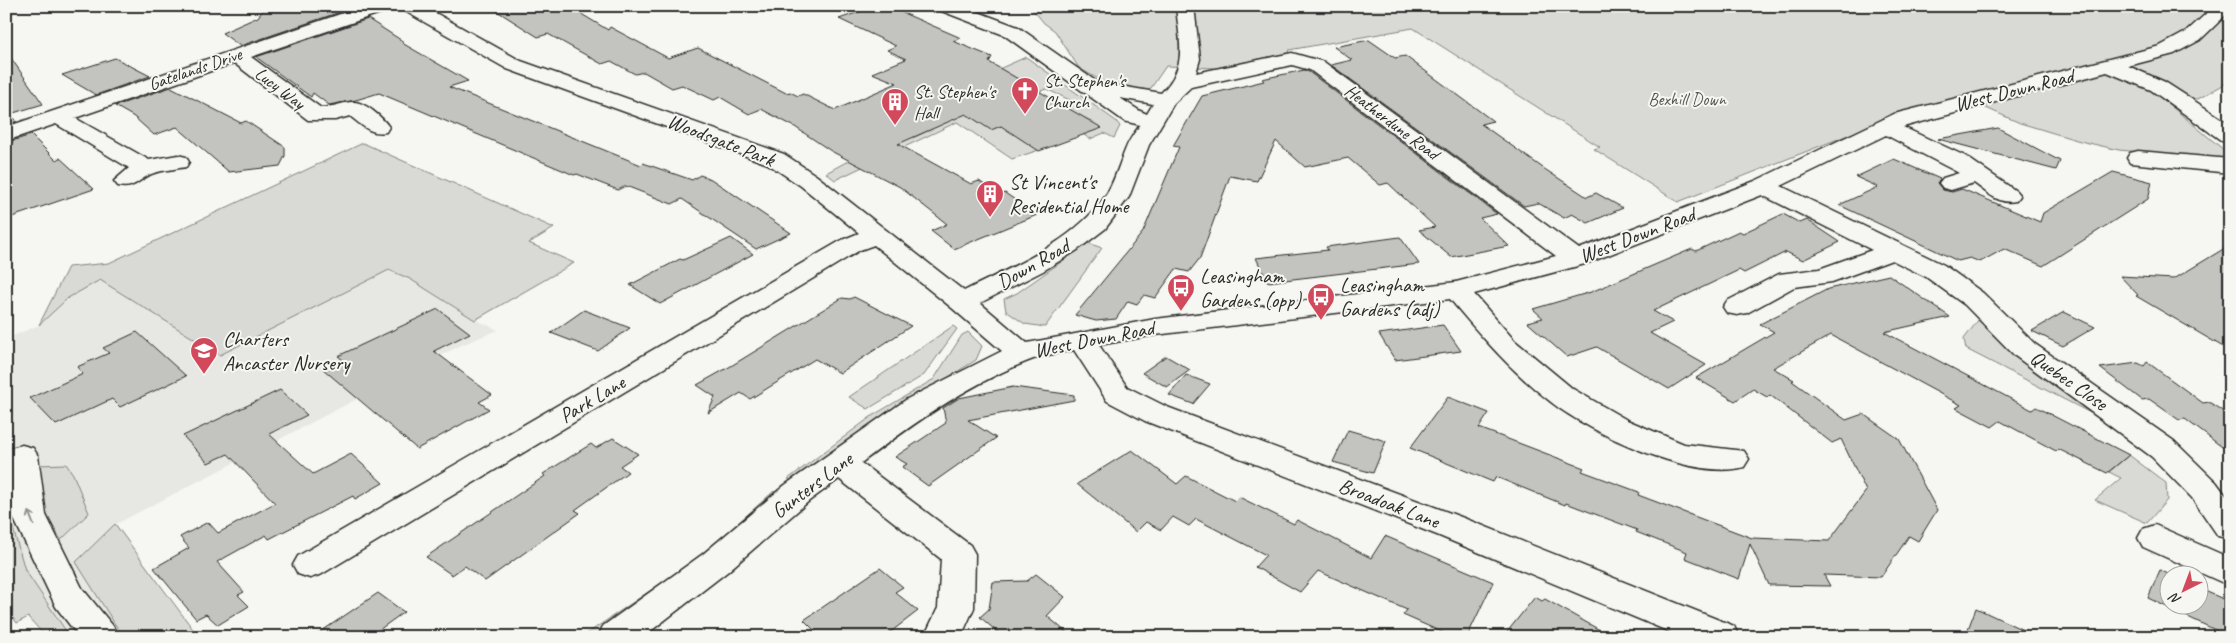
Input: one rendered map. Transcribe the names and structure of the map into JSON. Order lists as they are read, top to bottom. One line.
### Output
{"streets":{"street":["Gatelands Drive","Lucy Way","West Down Road","Heatherdune Road","Woodsgate Park","Down Road","Quebec Close","Park Lane","Gunters Lane","Broadoak Lane"]},"crossings":[["Gatelands Drive","Lucy Way"],["West Down Road","Heatherdune Road"],["West Down Road","Woodsgate Park"],["West Down Road","Quebec Close"],["West Down Road","Gunters Lane"],["West Down Road","Broadoak Lane"],["Heatherdune Road","Down Road"],["Woodsgate Park","Down Road"],["Woodsgate Park","Park Lane"],["Woodsgate Park","Gunters Lane"]],"parks":["Bexhill Down"],"places":{"church":["St. Stephen's Church"],"building":["St. Stephen's Hall","St Vincent's Residential Home"],"bus stop":["Leasingham Gardens (opp)","Leasingham Gardens (adj)"],"school or university":["Charters Ancaster Nursery"]},"north":"bottom left"}
